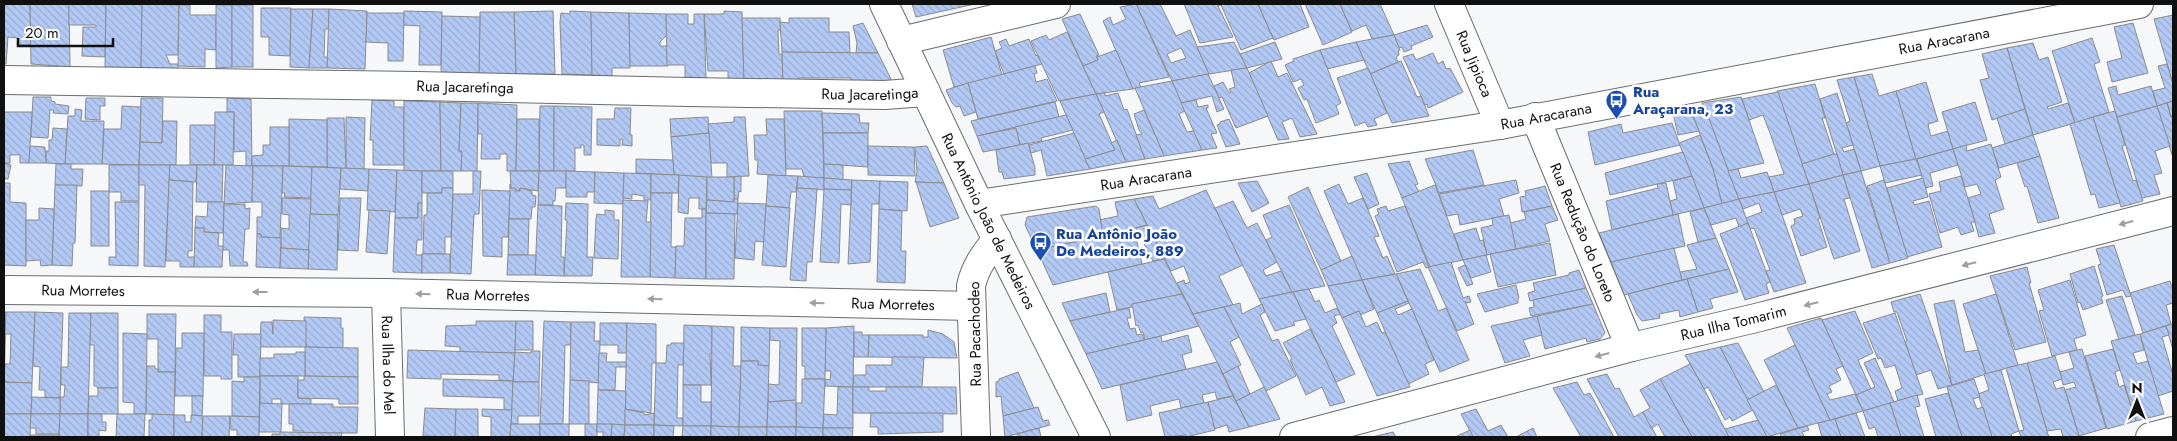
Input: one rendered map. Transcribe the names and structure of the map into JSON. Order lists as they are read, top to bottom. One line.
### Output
{"streets":{"street":["Rua Aracarana","Rua Jipioca","Rua Jacaretinga","Rua Antônio João de Medeiros","Rua Redução do Loreto","Rua Morretes","Rua Ilha Tomarim","Rua Pacachodeo","Rua Ilha do Mel"]},"crossings":[["Rua Aracarana","Rua Jipioca"],["Rua Aracarana","Rua Antônio João de Medeiros"],["Rua Aracarana","Rua Redução do Loreto"],["Rua Jacaretinga","Rua Antônio João de Medeiros"],["Rua Antônio João de Medeiros","Rua Pacachodeo"],["Rua Redução do Loreto","Rua Ilha Tomarim"],["Rua Morretes","Rua Pacachodeo"],["Rua Morretes","Rua Ilha do Mel"]],"one_way":["Rua Morretes","Rua Ilha Tomarim"],"places":{"bus stop":["Rua Araçarana, 23","Rua Antônio João De Medeiros, 889"]},"scale_bar":"20 m","north":"top"}
